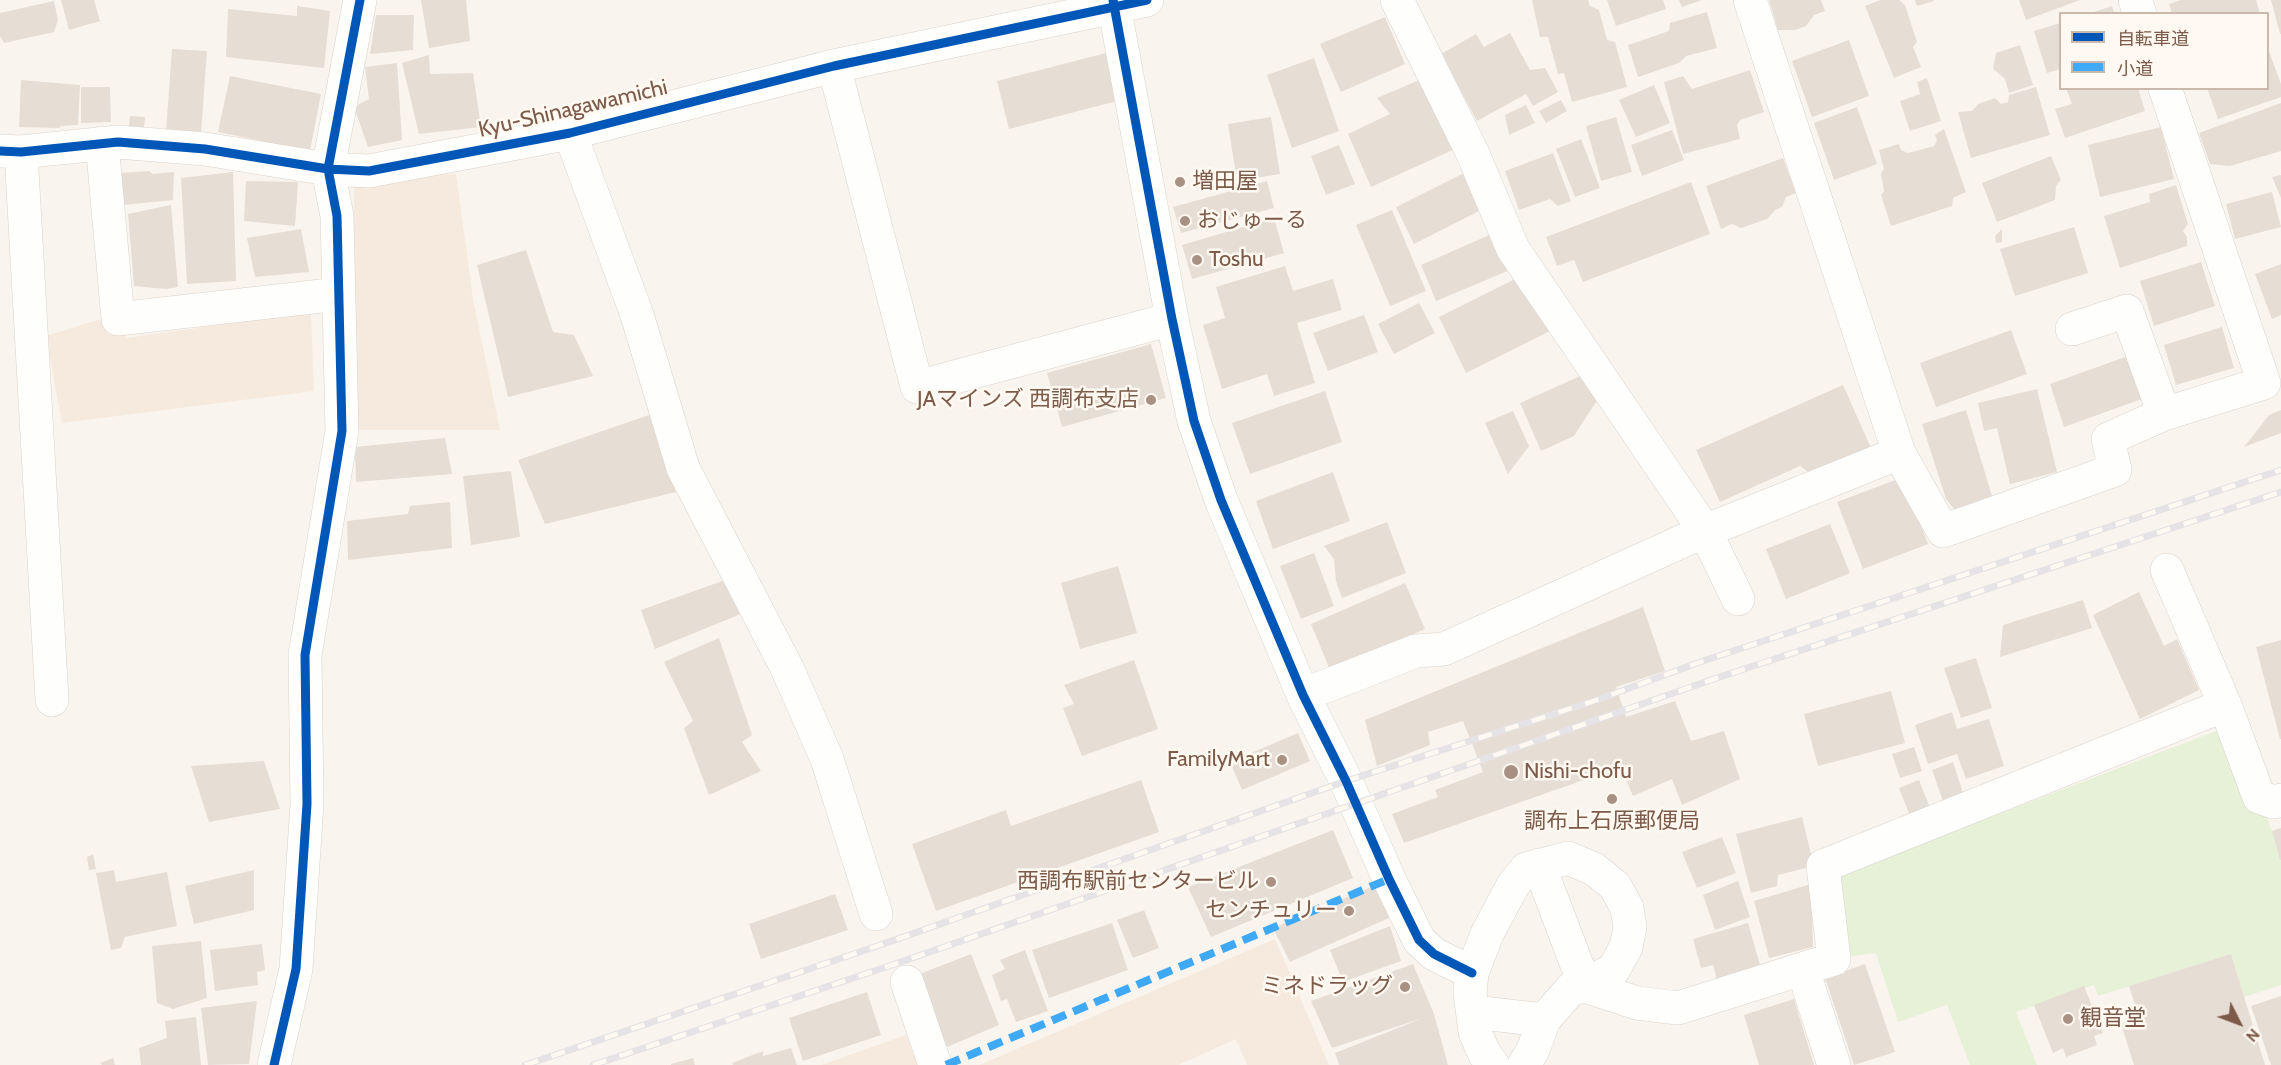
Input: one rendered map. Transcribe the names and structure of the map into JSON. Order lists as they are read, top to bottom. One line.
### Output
{"streets":{"street":["Kyu-Shinagawamichi"]},"places":["増田屋","おじゅーる","Toshu","JAマインズ 西調布支店","FamilyMart","Nishi-chofu","調布上石原郵便局","西調布駅前センタービル","センチュリー","ミネドラッグ","観音堂"],"legend":["自転車道","小道"],"north":"bottom right"}
